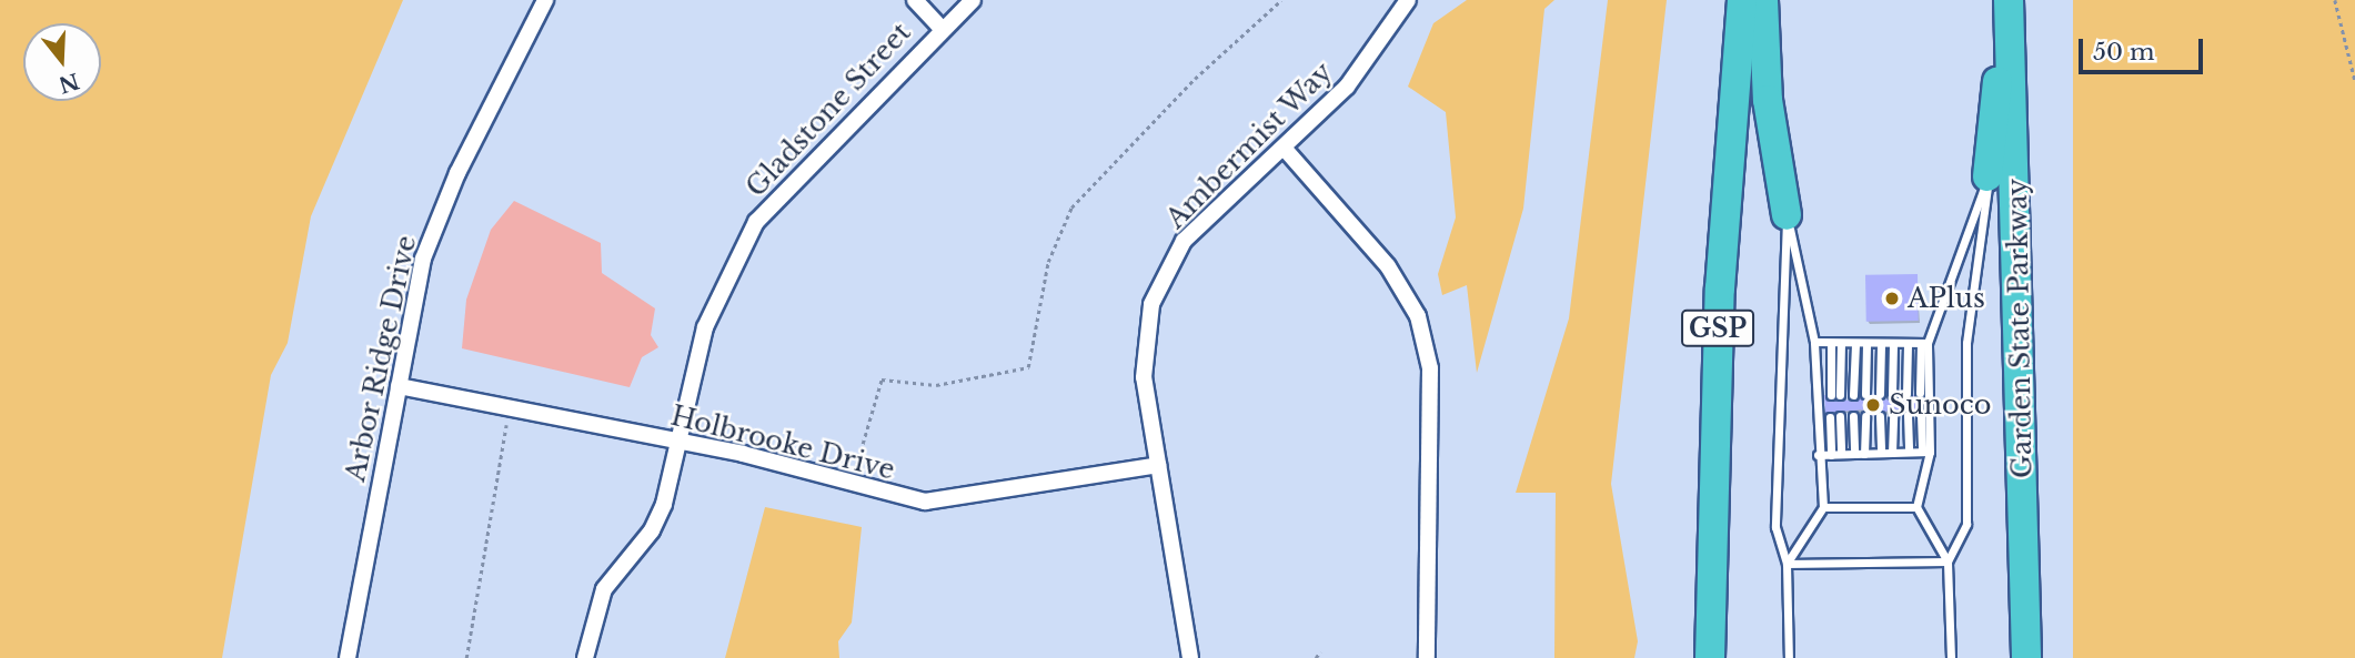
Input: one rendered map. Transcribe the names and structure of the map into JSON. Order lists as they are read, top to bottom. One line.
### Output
{"streets":{"highway":["GSP","Garden State Parkway"],"street":["Gladstone Street","Ambermist Way","Arbor Ridge Drive","Holbrooke Drive"]},"crossings":[["Gladstone Street","Holbrooke Drive"],["Ambermist Way","Holbrooke Drive"],["Arbor Ridge Drive","Holbrooke Drive"]],"places":["APlus","Sunoco"],"scale_bar":"50 m","north":"bottom"}
